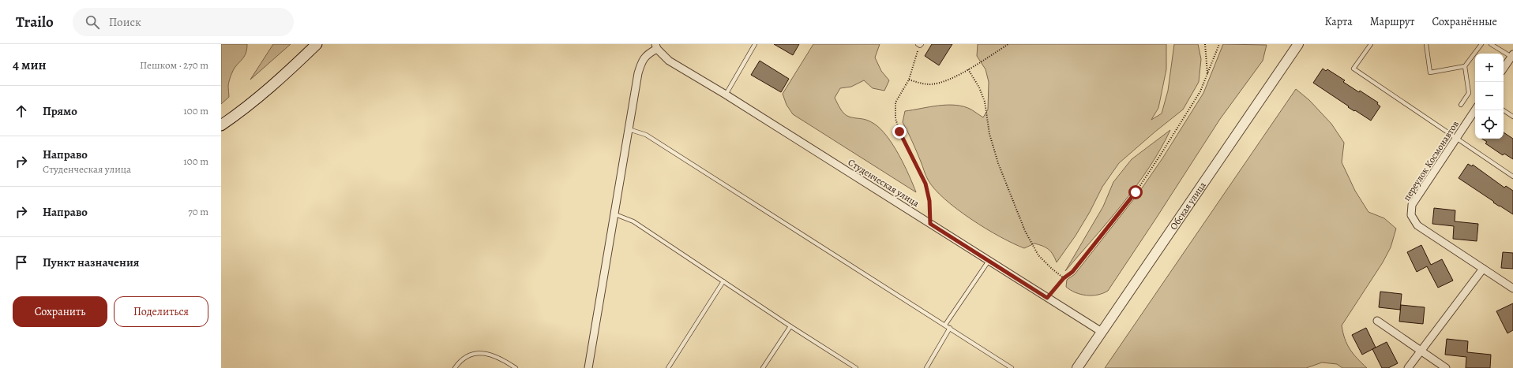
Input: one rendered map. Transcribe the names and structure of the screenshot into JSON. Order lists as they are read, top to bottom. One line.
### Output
{"streets":{"street":["переулок Космонавтов","Студенческая улица","Обская улица"]},"crossings":[["Студенческая улица","Обская улица"]],"page":{"header":"Trailo","search":"Поиск","nav":["Карта","Маршрут","Сохранённые"],"heading":["4 мин","Пешком · 270 m"],"map_buttons":["+","−"],"list":[["Прямо","100 m"],["Направо","Студенческая улица","100 m"],["Направо","70 m"],"Пункт назначения"],"buttons":["Сохранить","Поделиться"]}}
